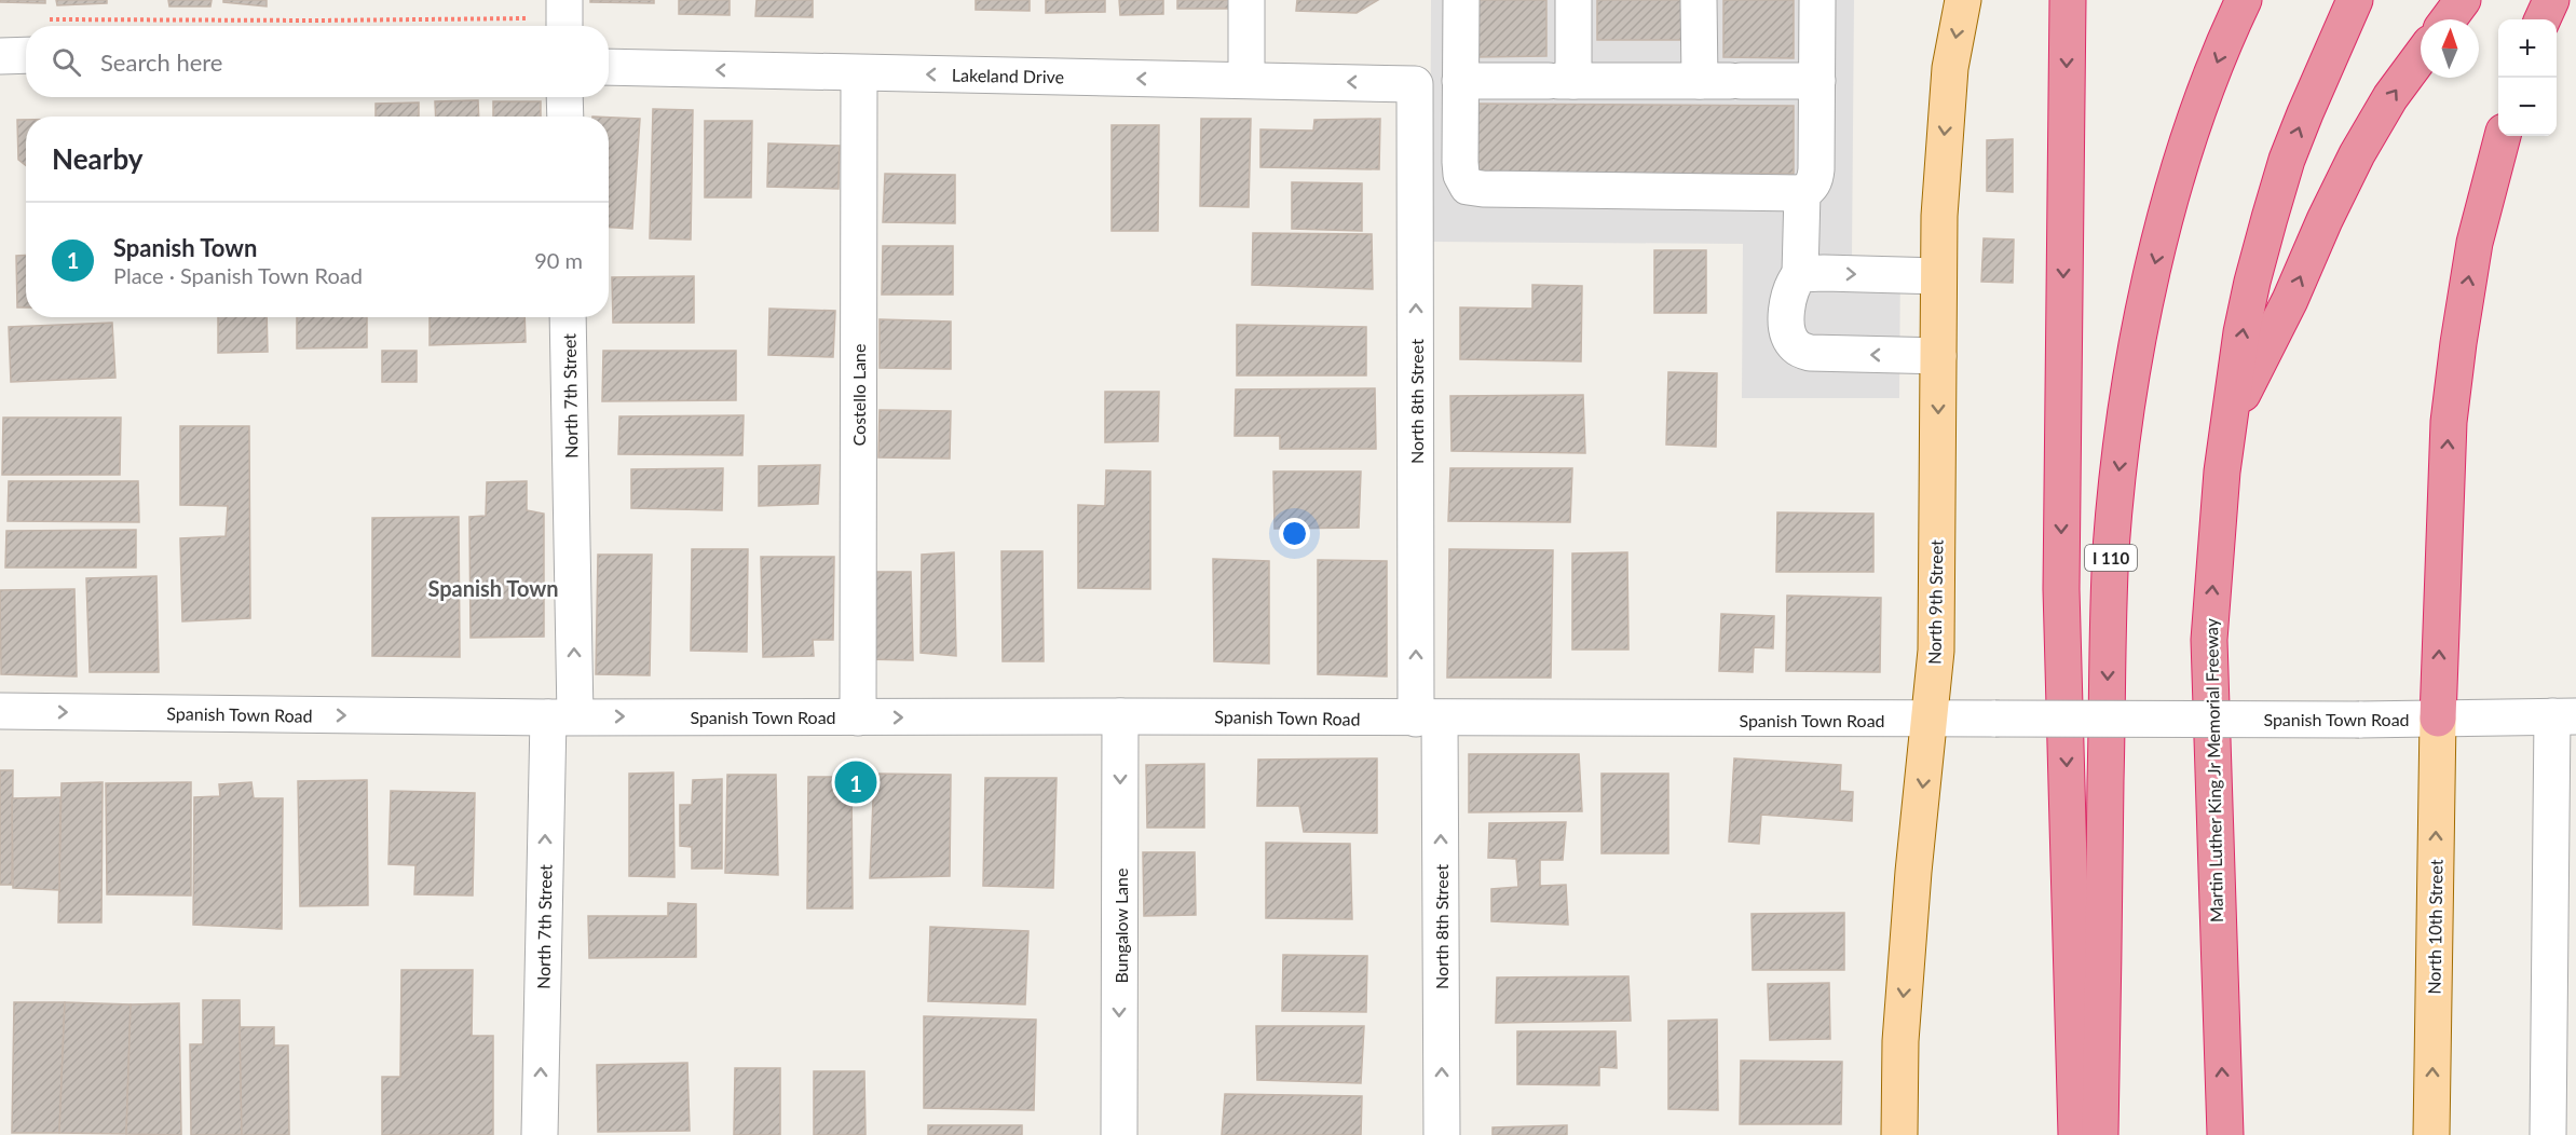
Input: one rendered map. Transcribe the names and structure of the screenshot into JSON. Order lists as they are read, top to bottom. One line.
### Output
{"streets":{"highway":["I 110","Martin Luther King Jr Memorial Freeway"],"main road":["North 9th Street","North 10th Street"],"street":["Lakeland Drive","Costello Lane","North 7th Street","North 8th Street","Spanish Town Road","Bungalow Lane"]},"crossings":[["Lakeland Drive","Costello Lane"],["Lakeland Drive","North 8th Street"],["Costello Lane","Spanish Town Road"],["North 7th Street","Spanish Town Road"],["North 8th Street","Spanish Town Road"],["North 9th Street","Spanish Town Road"],["Spanish Town Road","Bungalow Lane"],["Spanish Town Road","North 10th Street"]],"one_way":["Lakeland Drive","North 7th Street","North 8th Street","North 9th Street","Spanish Town Road","Bungalow Lane","North 10th Street"],"districts":["Spanish Town"],"north":"top","page":{"map_buttons":["+","−"],"search":"Search here","heading":"Nearby","list":[{"mark":"1","name":"Spanish Town","note":"Place · Spanish Town Road","value":"90 m"}],"pins":"1"}}
